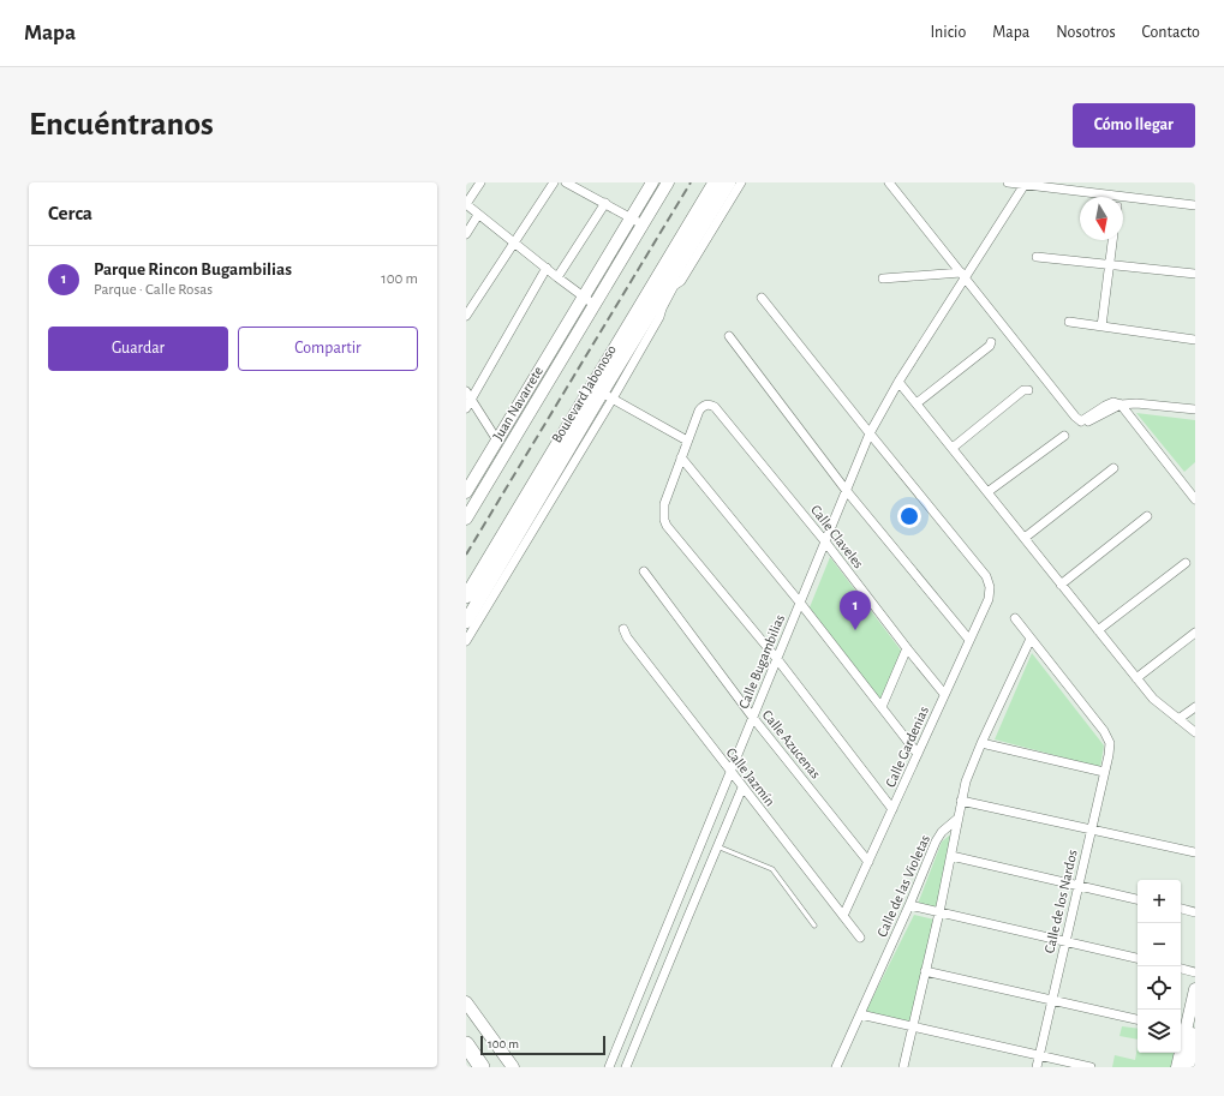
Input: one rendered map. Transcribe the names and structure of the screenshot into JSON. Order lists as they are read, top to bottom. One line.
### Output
{"streets":{"main road":["Boulevard Jabonoso","Juan Navarrete"],"street":["Calle Claveles","Calle Bugambilias","Calle Azucenas","Calle Gardenias","Calle Jazmín","Calle de las Violetas","Calle de los Nardos"]},"crossings":[["Calle Claveles","Calle Bugambilias"],["Calle Claveles","Calle Gardenias"],["Calle Bugambilias","Calle Azucenas"],["Calle Bugambilias","Calle Gardenias"],["Calle Bugambilias","Calle Jazmín"],["Calle Azucenas","Calle Gardenias"],["Calle Gardenias","Calle Jazmín"]],"scale_bar":"100 m","north":"bottom","page":{"header":"Mapa","nav":["Inicio","Mapa","Nosotros","Contacto"],"buttons":["Cómo llegar",["Guardar","Compartir"]],"title":"Encuéntranos","heading":"Cerca","list":[{"mark":"1","name":"Parque Rincon Bugambilias","note":"Parque · Calle Rosas","value":"100 m"}],"pins":"1","map_buttons":["+","−"],"scale":"100 m"}}
